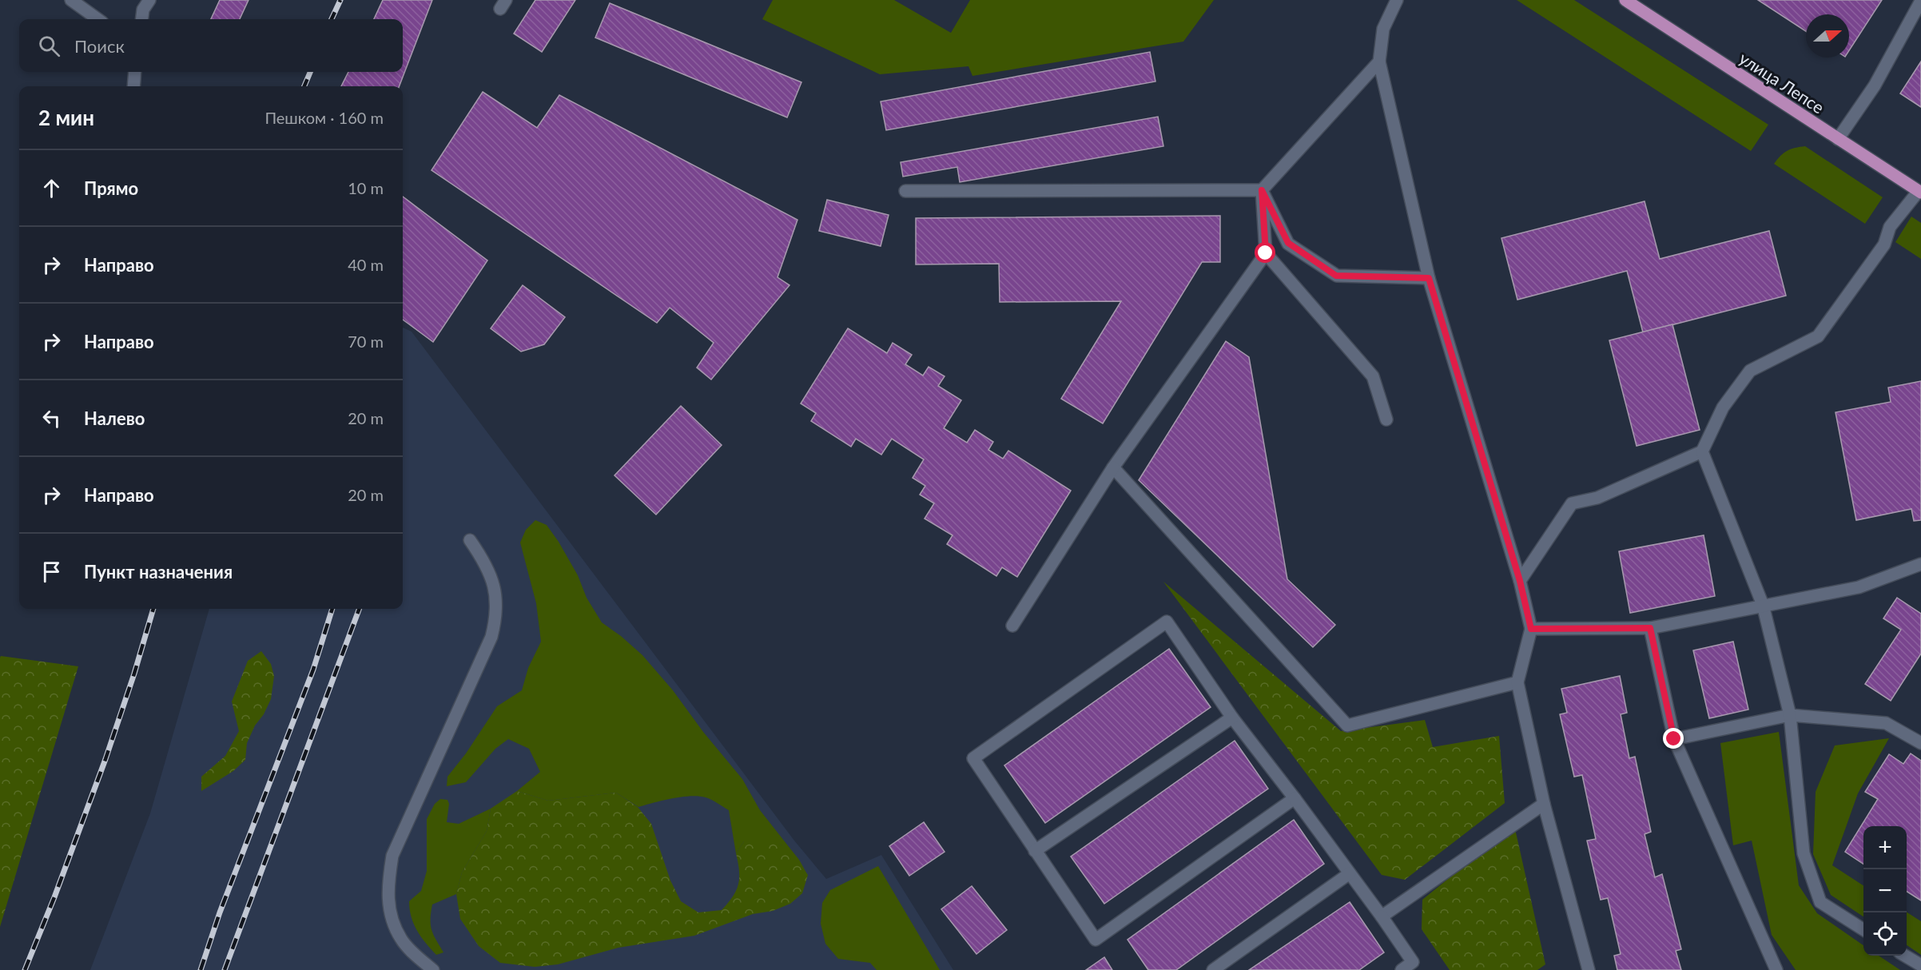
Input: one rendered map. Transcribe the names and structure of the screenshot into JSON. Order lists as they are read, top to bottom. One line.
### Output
{"streets":{"main road":["улица Лепсе"]},"north":"right","page":{"search":"Поиск","heading":["2 мин","Пешком · 160 m"],"list":[["Прямо","10 m"],["Направо","40 m"],["Направо","70 m"],["Налево","20 m"],["Направо","20 m"],"Пункт назначения"],"map_buttons":["+","−"]}}
